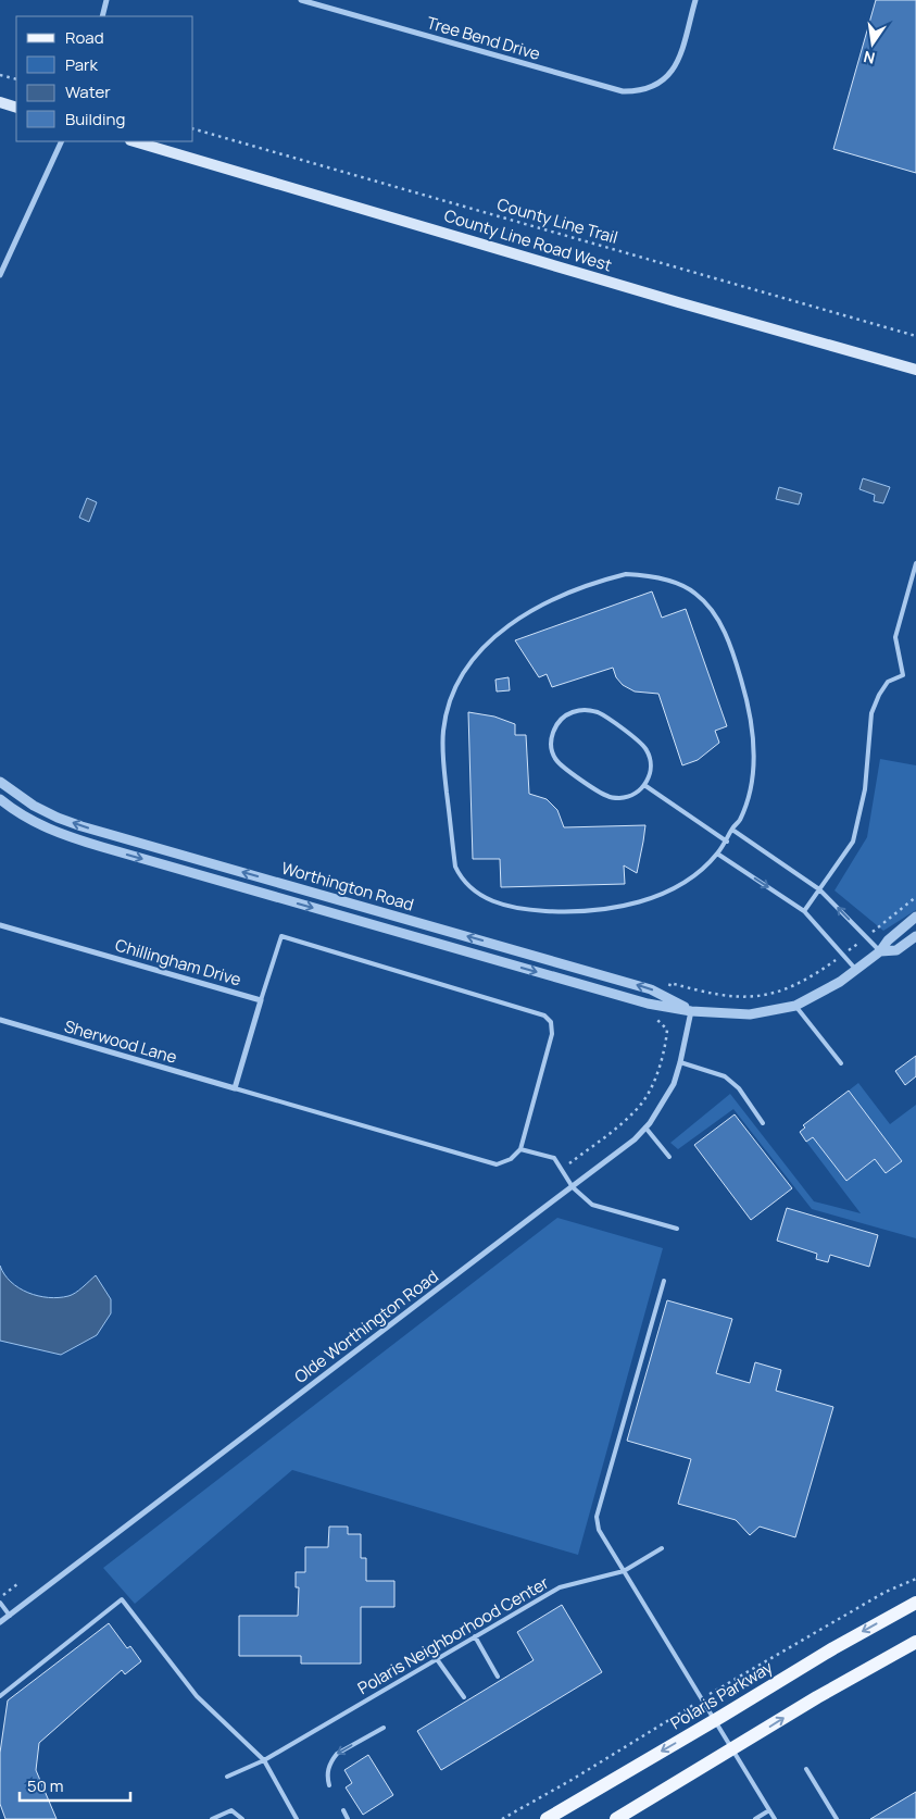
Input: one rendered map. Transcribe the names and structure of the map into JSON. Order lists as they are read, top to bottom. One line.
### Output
{"streets":{"main road":["County Line Road West","Polaris Parkway"],"street":["Tree Bend Drive","Worthington Road","Chillingham Drive","Sherwood Lane","Olde Worthington Road"],"lane":["Polaris Neighborhood Center"],"path":["County Line Trail"]},"crossings":[["Worthington Road","Olde Worthington Road"]],"legend":["Road","Park","Water","Building"],"scale_bar":"50 m","north":"bottom"}
